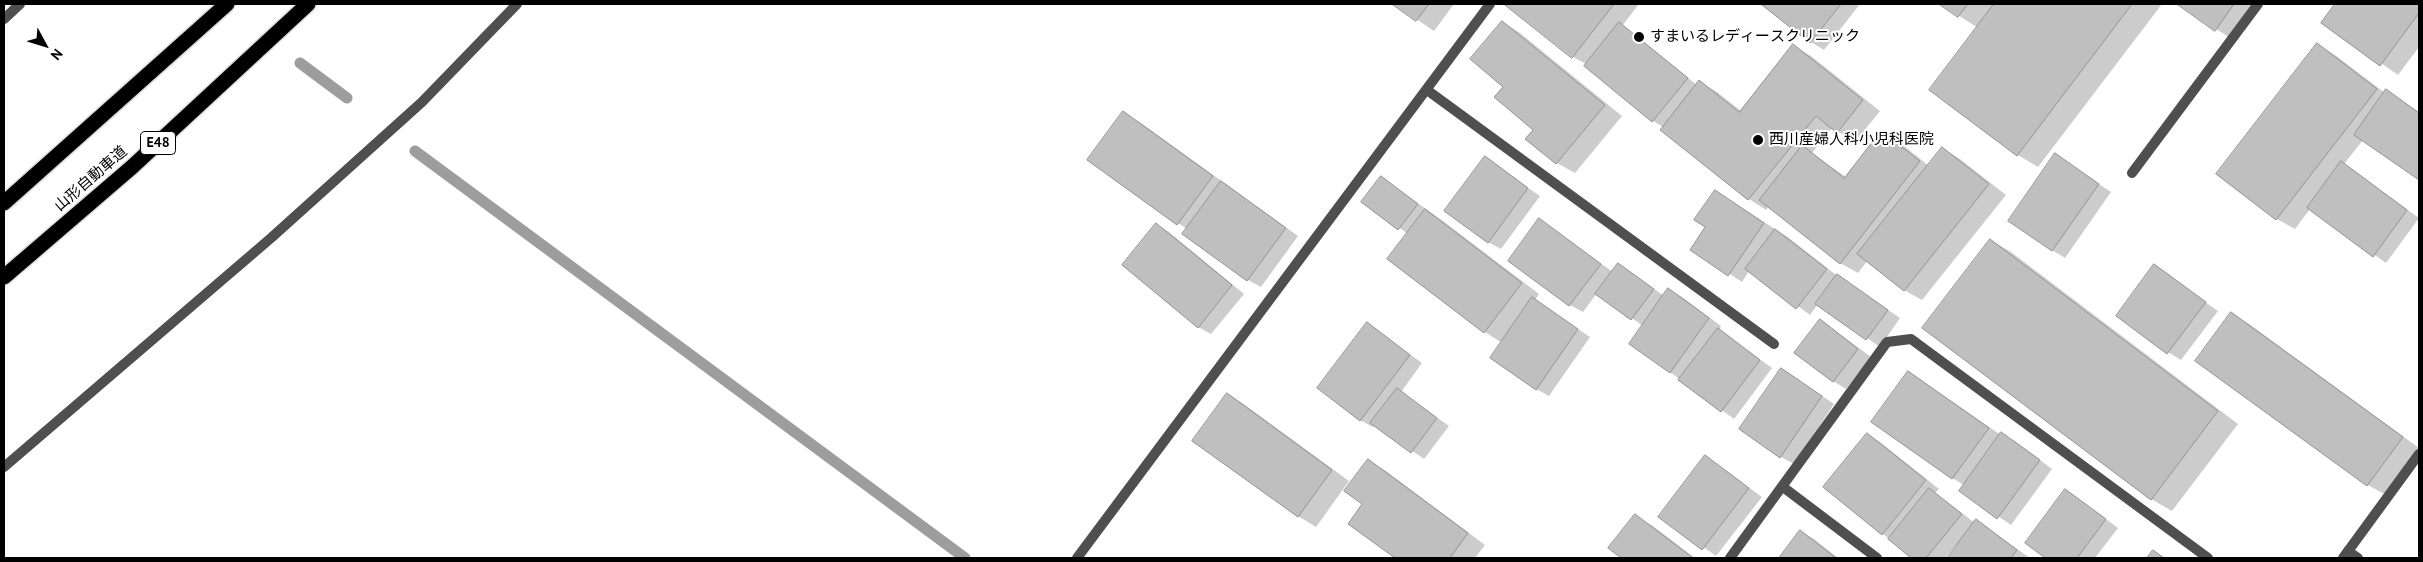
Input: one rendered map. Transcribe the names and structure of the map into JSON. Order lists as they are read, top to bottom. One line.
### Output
{"streets":{"highway":["E48","山形自動車道"]},"places":["すまいるレディースクリニック","西川産婦人科小児科医院"],"north":"bottom right"}
